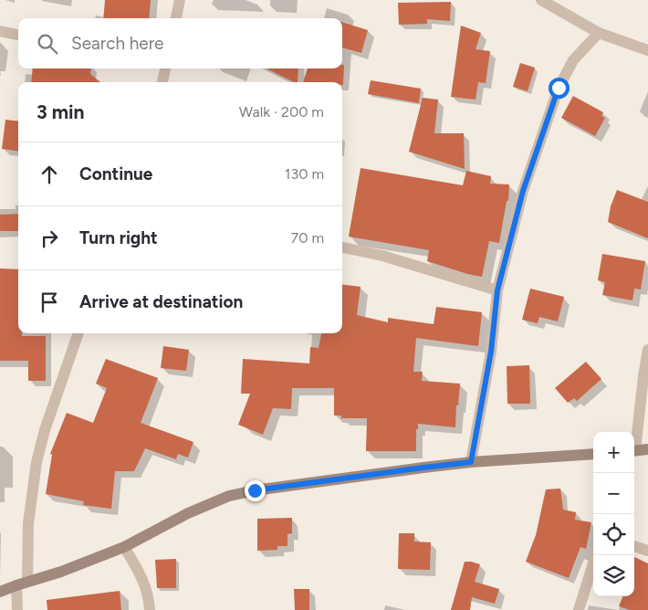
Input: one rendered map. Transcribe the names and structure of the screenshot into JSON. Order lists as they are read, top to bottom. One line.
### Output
{"page":{"search":"Search here","heading":["3 min","Walk · 200 m"],"list":[["Continue","130 m"],["Turn right","70 m"],"Arrive at destination"],"map_buttons":["+","−"]}}
